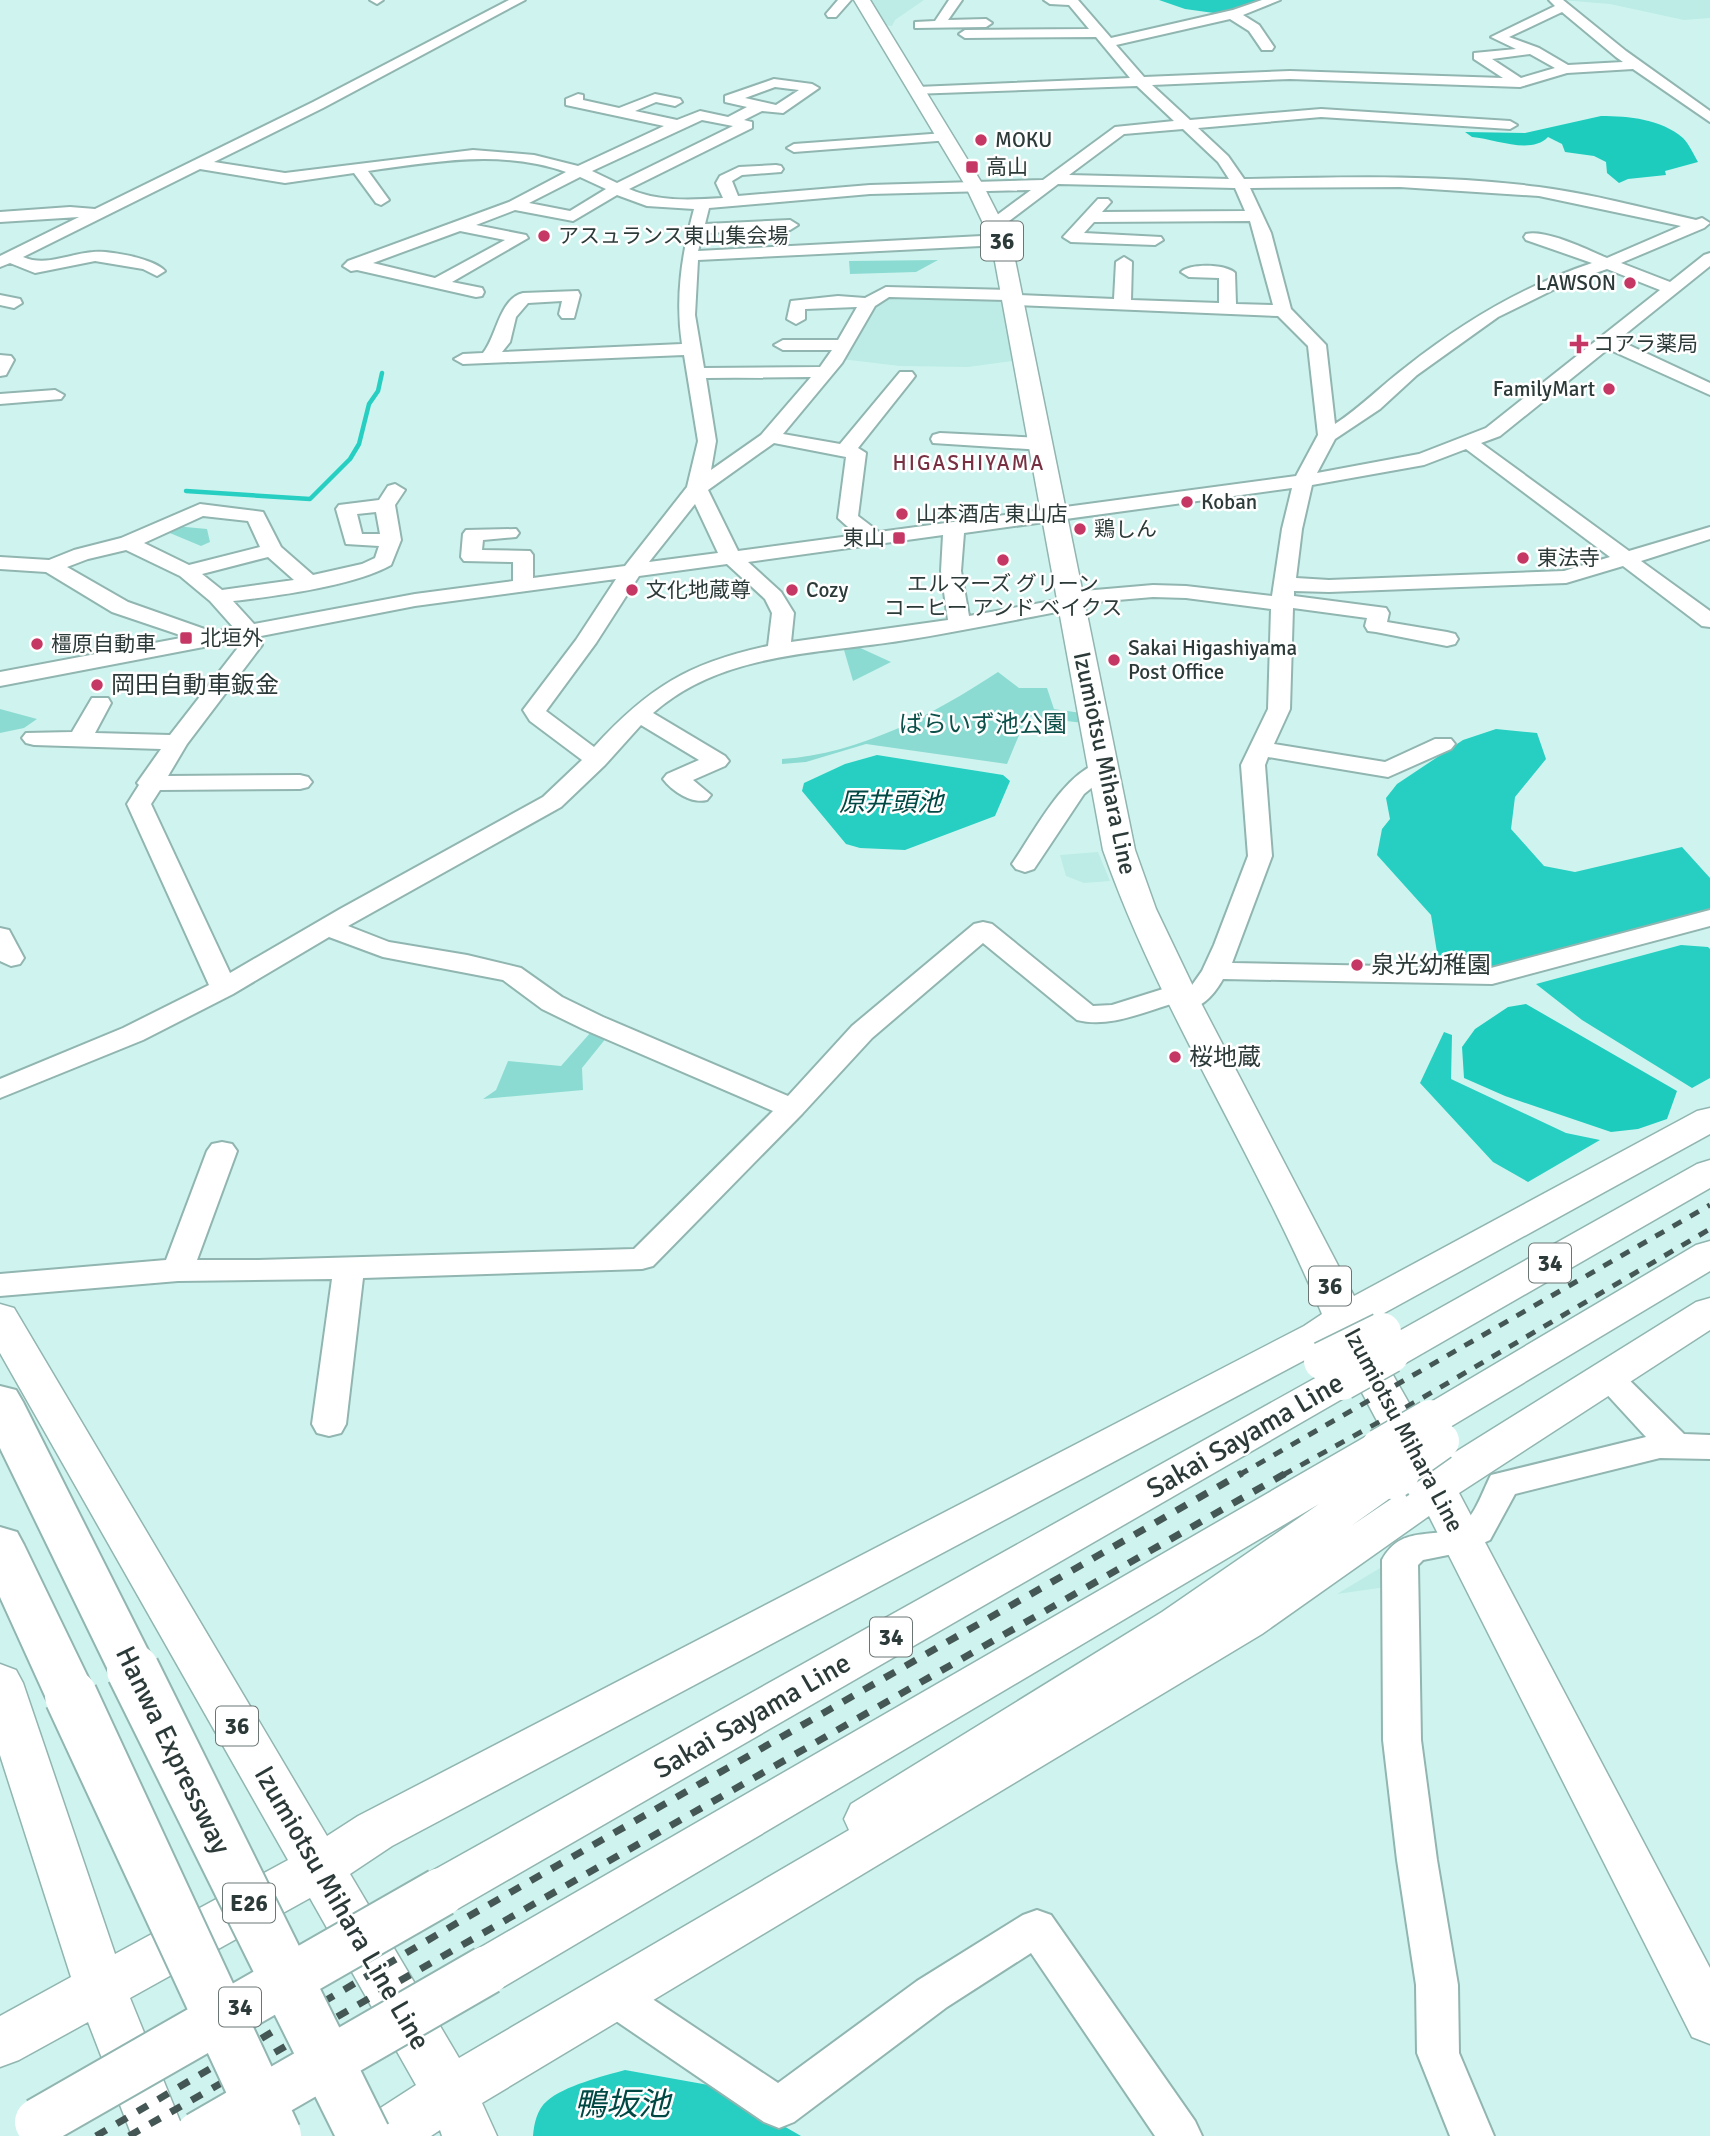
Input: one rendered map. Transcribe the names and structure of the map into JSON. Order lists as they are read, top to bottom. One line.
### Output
{"streets":{"highway":["Hanwa Expressway","E26"],"main road":["36","Izumiotsu Mihara Line","34","Sakai Sayama Line","Izumiotsu Mihara Line Line"]},"crossings":[["Izumiotsu Mihara Line","34"],["Izumiotsu Mihara Line","Sakai Sayama Line"],["34","Sakai Sayama Line"]],"districts":["HIGASHIYAMA"],"water":["原井頭池","鴨坂池"],"parks":["ばらいず池公園"],"places":{"other":["MOKU","アスュランス東山集会場","LAWSON","FamilyMart","Koban","山本酒店 東山店","鶏しん","東法寺","エルマーズ グリーン コーヒー アンド ベイクス","文化地蔵尊","Cozy","橿原自動車","Sakai Higashiyama Post Office","岡田自動車鈑金","泉光幼稚園","桜地蔵"],"transit":["高山","東山","北垣外"],"health":["コアラ薬局"]}}
